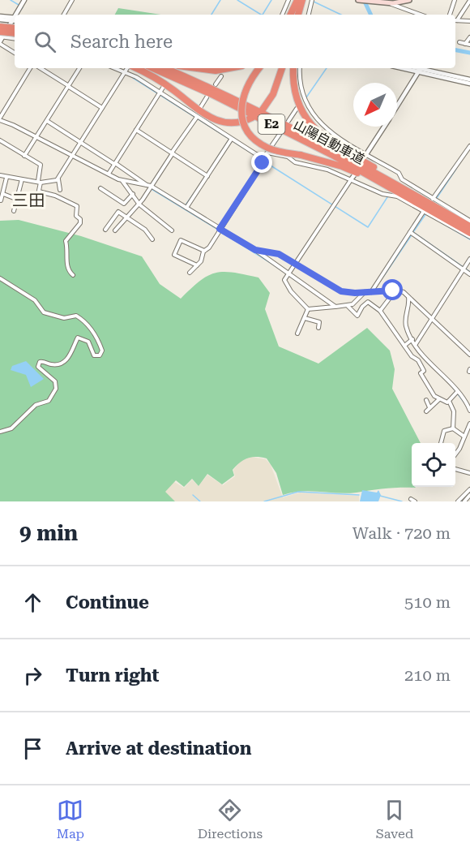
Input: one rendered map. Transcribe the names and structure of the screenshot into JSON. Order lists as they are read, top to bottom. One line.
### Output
{"streets":{"highway":["E2","山陽自動車道"]},"districts":["三田"],"north":"bottom left","page":{"search":"Search here","heading":["9 min","Walk · 720 m"],"list":[["Continue","510 m"],["Turn right","210 m"],"Arrive at destination"],"nav":["Map","Directions","Saved"]}}
